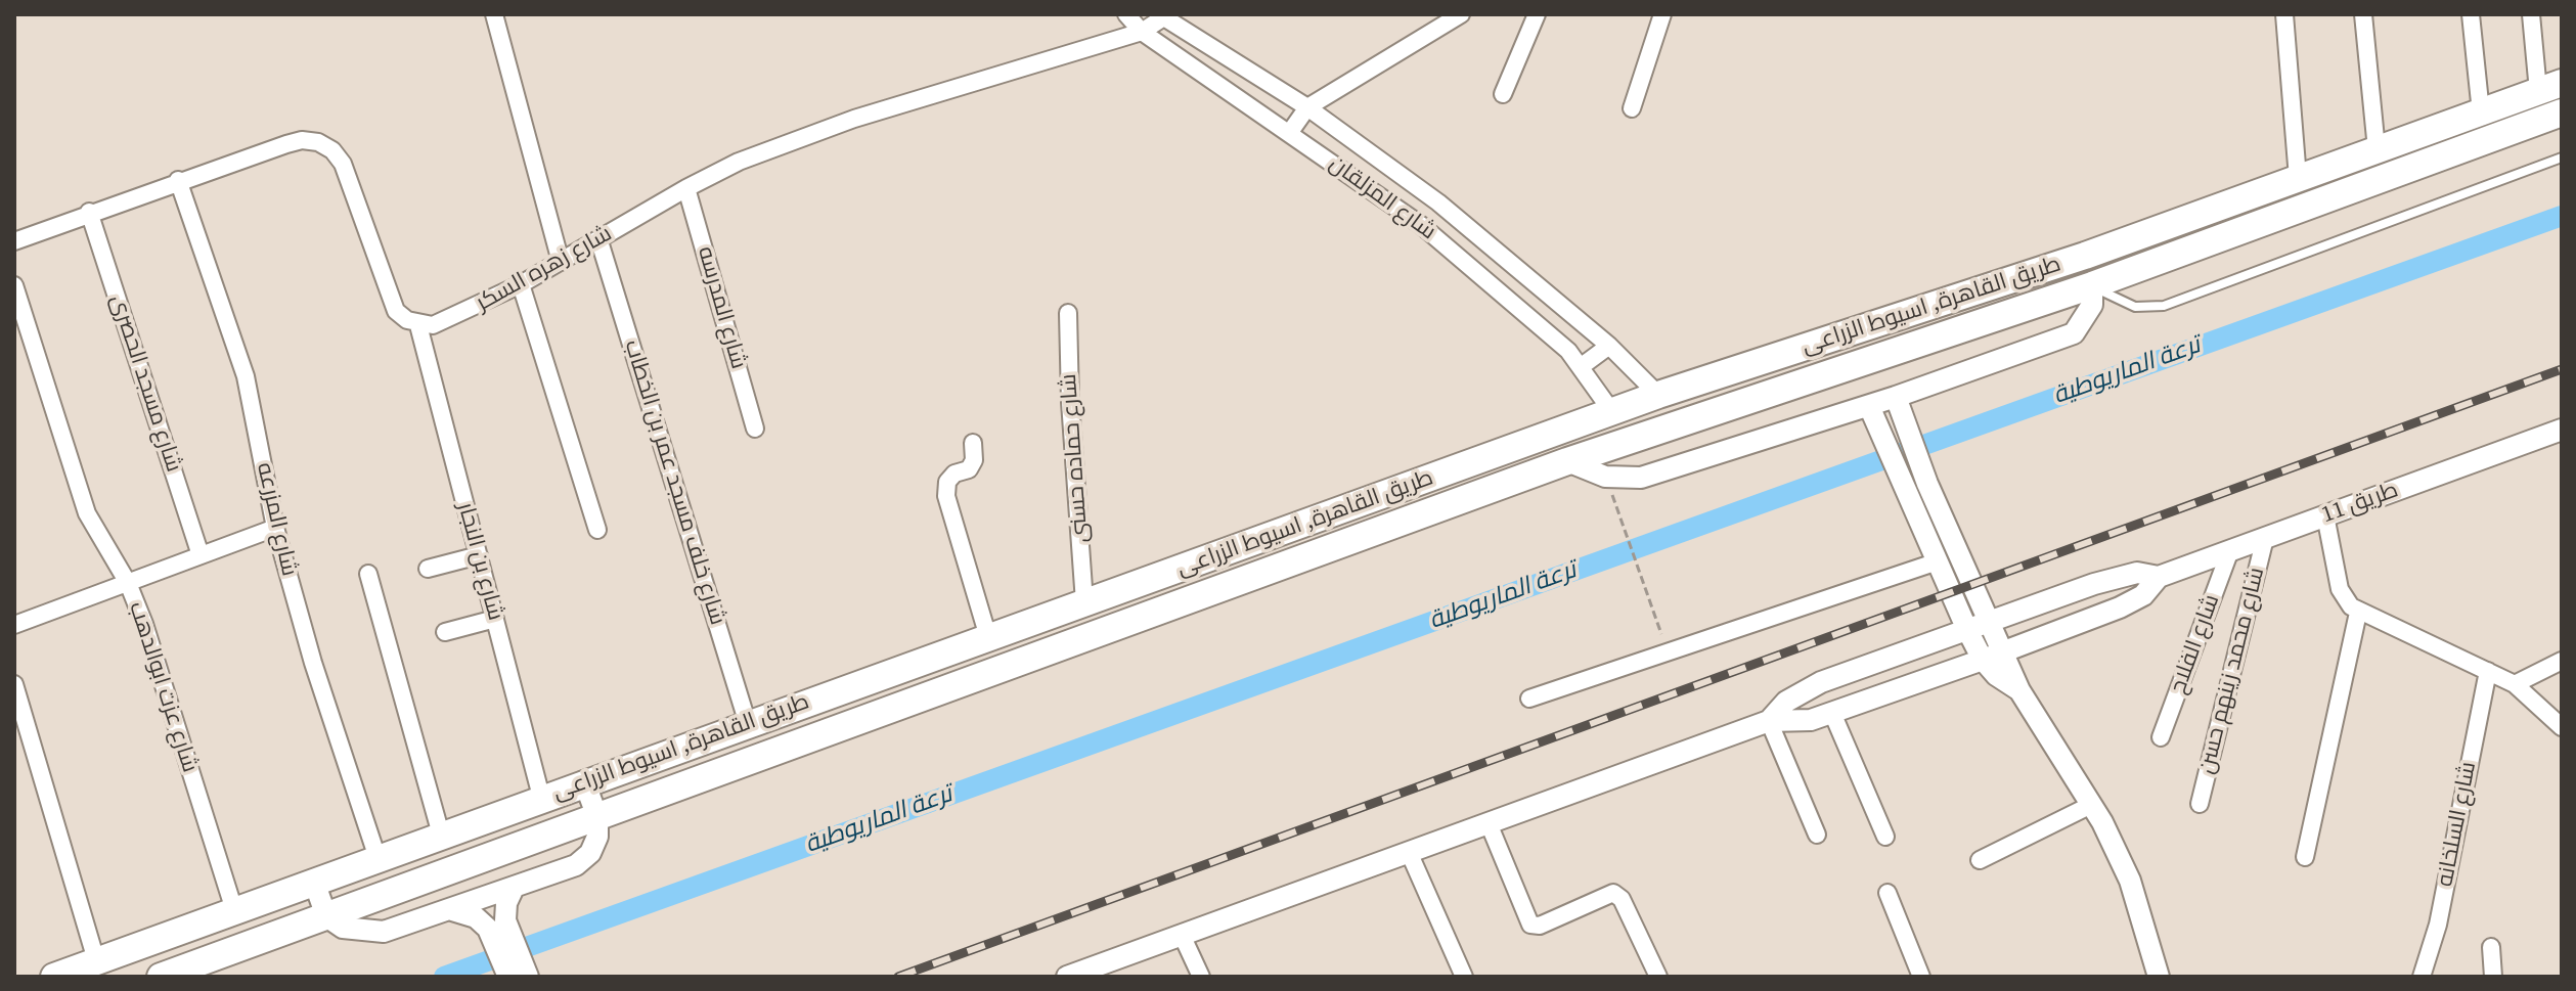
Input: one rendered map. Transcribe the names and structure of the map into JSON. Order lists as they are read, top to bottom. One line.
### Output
{"streets":{"highway":["طريق القاهرة, اسيوط الزراعى"],"street":["شارع المزلقان","شارع زهره السكر","شارع المدرسه","شارع مسجد الحصرى","شارع حماده حسنى","شارع خلف مسجد عمر بن الخطاب","طريق 11","شارع المزرعه","شارع بن النجار","شارع الفلاح","شارع محمد زينهم حسن","شارع عزت ابوالدهب","شارع السلخانه"]},"crossings":[["شارع المزلقان","شارع زهره السكر"],["شارع المزلقان","طريق القاهرة, اسيوط الزراعى"],["شارع زهره السكر","شارع المدرسه"],["شارع زهره السكر","شارع خلف مسجد عمر بن الخطاب"],["شارع زهره السكر","شارع بن النجار"],["طريق القاهرة, اسيوط الزراعى","شارع حماده حسنى"],["طريق القاهرة, اسيوط الزراعى","شارع خلف مسجد عمر بن الخطاب"],["طريق القاهرة, اسيوط الزراعى","شارع المزرعه"],["طريق القاهرة, اسيوط الزراعى","شارع بن النجار"],["طريق القاهرة, اسيوط الزراعى","شارع عزت ابوالدهب"],["طريق 11","شارع الفلاح"],["طريق 11","شارع محمد زينهم حسن"]],"water":["ترعة الماريوطية"]}
